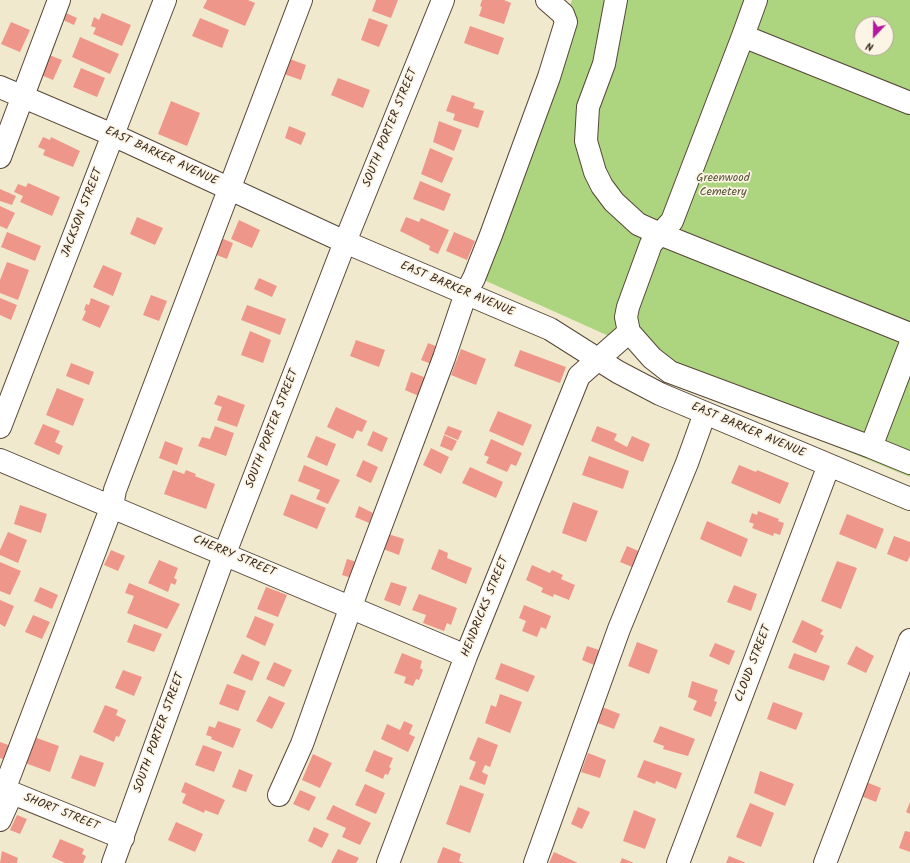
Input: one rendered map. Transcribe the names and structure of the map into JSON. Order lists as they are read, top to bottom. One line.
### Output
{"streets":{"street":["SOUTH PORTER STREET","EAST BARKER AVENUE","JACKSON STREET","CHERRY STREET","HENDRICKS STREET","CLOUD STREET","SHORT STREET"]},"crossings":[["SOUTH PORTER STREET","EAST BARKER AVENUE"],["SOUTH PORTER STREET","CHERRY STREET"],["SOUTH PORTER STREET","SHORT STREET"],["EAST BARKER AVENUE","JACKSON STREET"],["EAST BARKER AVENUE","HENDRICKS STREET"],["EAST BARKER AVENUE","CLOUD STREET"],["CHERRY STREET","HENDRICKS STREET"]],"parks":["Greenwood Cemetery"],"north":"bottom"}
